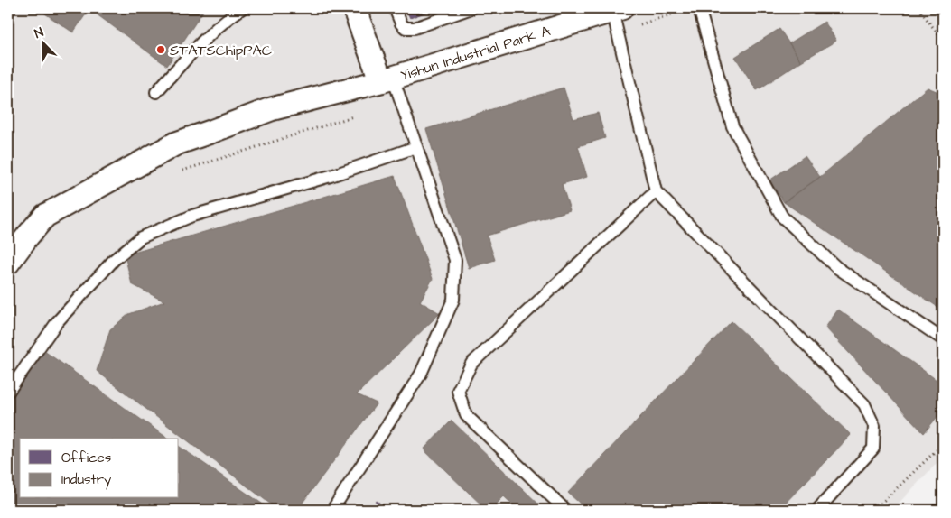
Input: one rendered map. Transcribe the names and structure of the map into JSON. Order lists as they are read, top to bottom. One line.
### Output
{"streets":{"street":["Yishun Industrial Park A"]},"places":["STATSChipPAC"],"legend":["Offices","Industry"],"north":"top left"}
